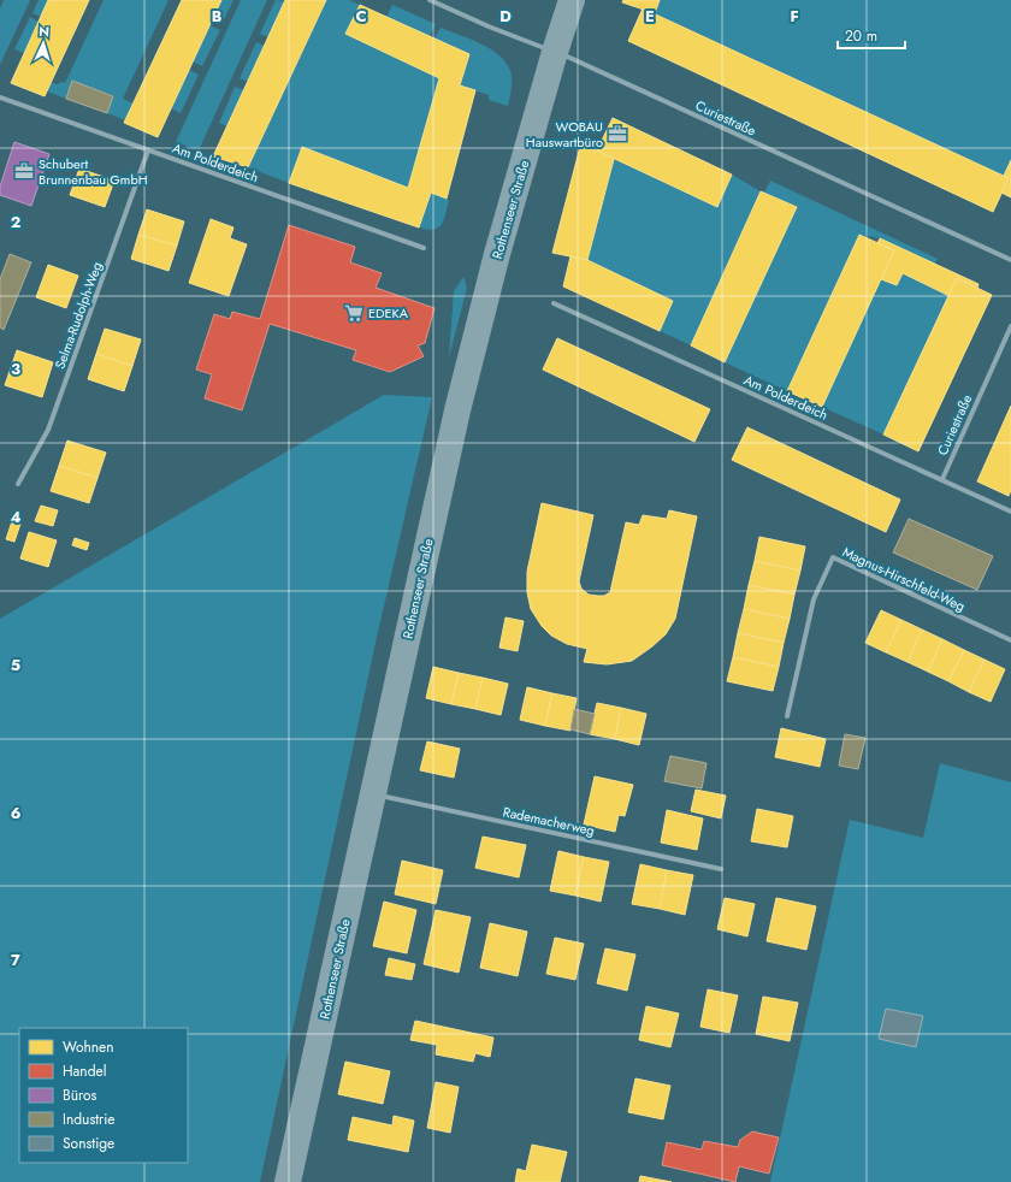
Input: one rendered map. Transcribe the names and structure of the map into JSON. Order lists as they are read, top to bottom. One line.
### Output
{"streets":{"street":["Curiestraße","Am Polderdeich","Rothenseer Straße","Selma-Rudolph-Weg","Magnus-Hirschfeld-Weg","Rademacherweg"]},"crossings":[["Curiestraße","Am Polderdeich"],["Curiestraße","Rothenseer Straße"],["Am Polderdeich","Selma-Rudolph-Weg"],["Rothenseer Straße","Rademacherweg"]],"places":{"office":["WOBAU Hauswartbüro","Schubert Brunnenbau GmbH"],"supermarket":["EDEKA"]},"legend":["Wohnen","Handel","Büros","Industrie","Sonstige"],"scale_bar":"20 m","north":"top","grid":{"columns":["B","C","D","E","F"],"rows":["2","3","4","5","6","7"]}}
